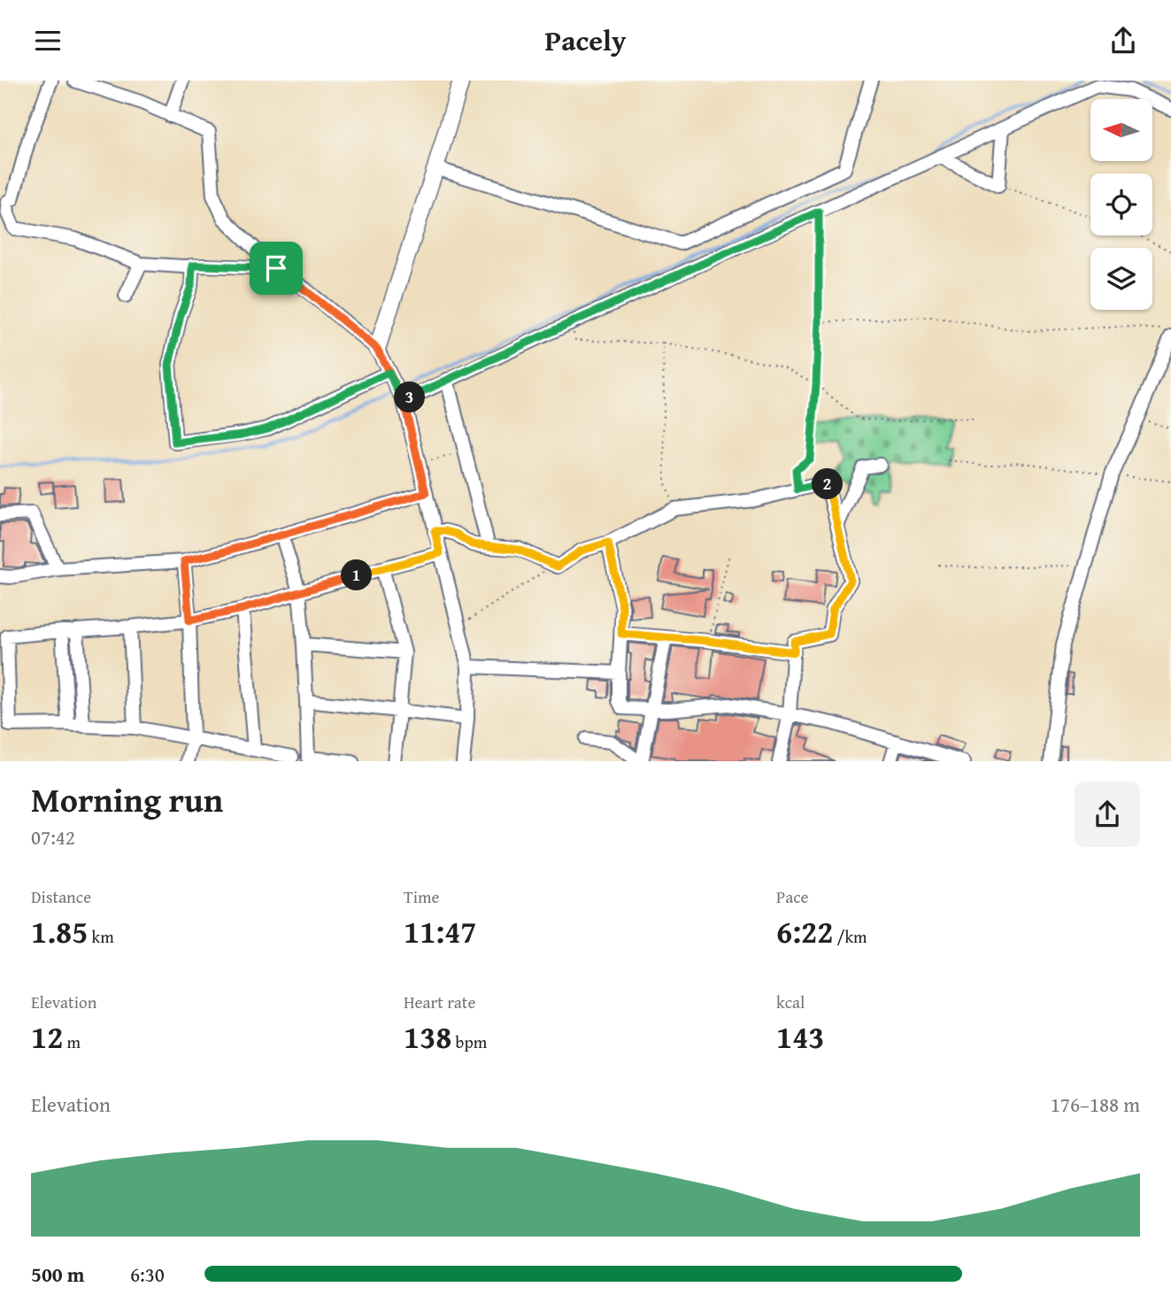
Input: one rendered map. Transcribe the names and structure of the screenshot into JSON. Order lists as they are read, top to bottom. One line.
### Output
{"north":"left","page":{"header":"Pacely","pins":["3","2","1"],"heading":["Morning run","07:42"],"stats":[["Distance","1.85 km"],["Time","11:47"],["Pace","6:22 /km"],["Elevation","12 m"],["Heart rate","138 bpm"],["kcal","143"]],"chart":["Elevation","176–188 m"],"list":[{"name":"500 m","note":"6:30"}]}}
